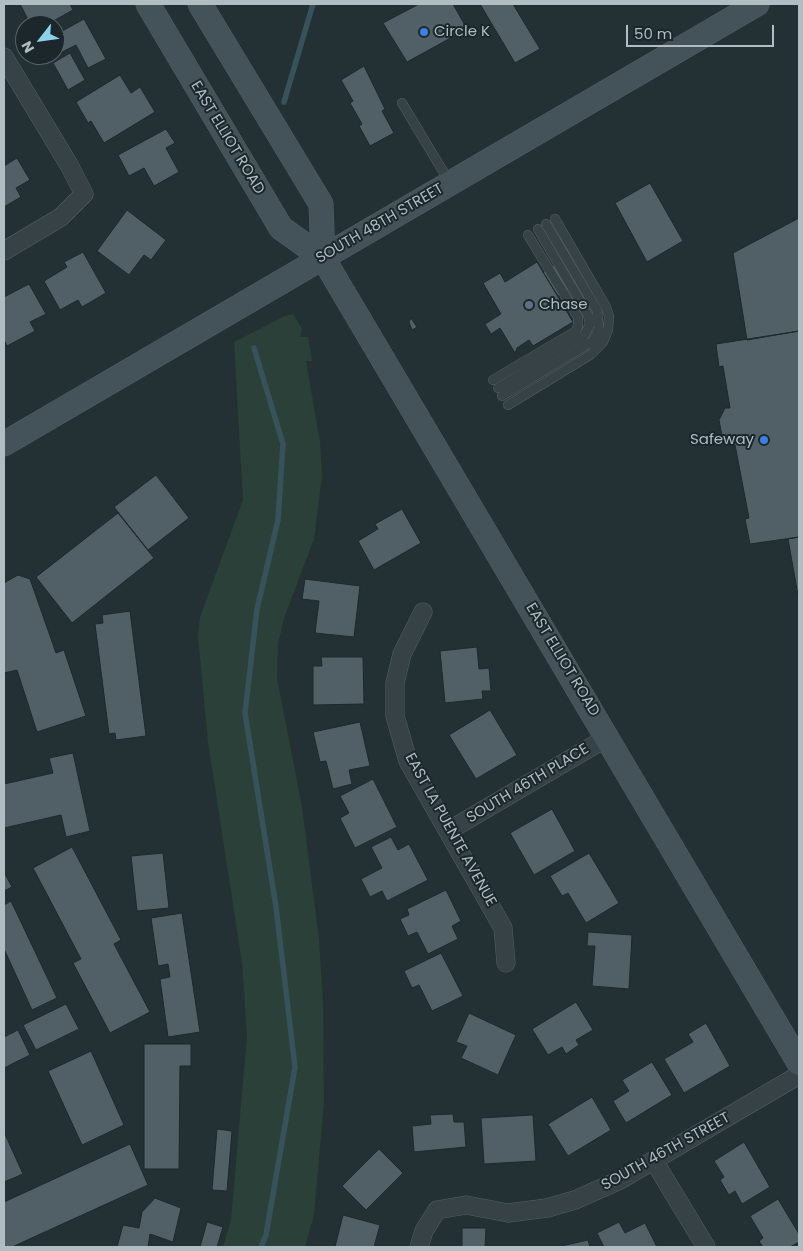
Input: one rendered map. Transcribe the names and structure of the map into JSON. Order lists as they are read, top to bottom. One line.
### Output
{"streets":{"main road":["EAST ELLIOT ROAD","SOUTH 48TH STREET"],"street":["SOUTH 46TH PLACE","EAST LA PUENTE AVENUE","SOUTH 46TH STREET"]},"crossings":[["EAST ELLIOT ROAD","SOUTH 48TH STREET"],["EAST ELLIOT ROAD","SOUTH 46TH PLACE"],["SOUTH 46TH PLACE","EAST LA PUENTE AVENUE"]],"places":["Circle K","Chase","Safeway"],"scale_bar":"50 m","north":"bottom left"}
